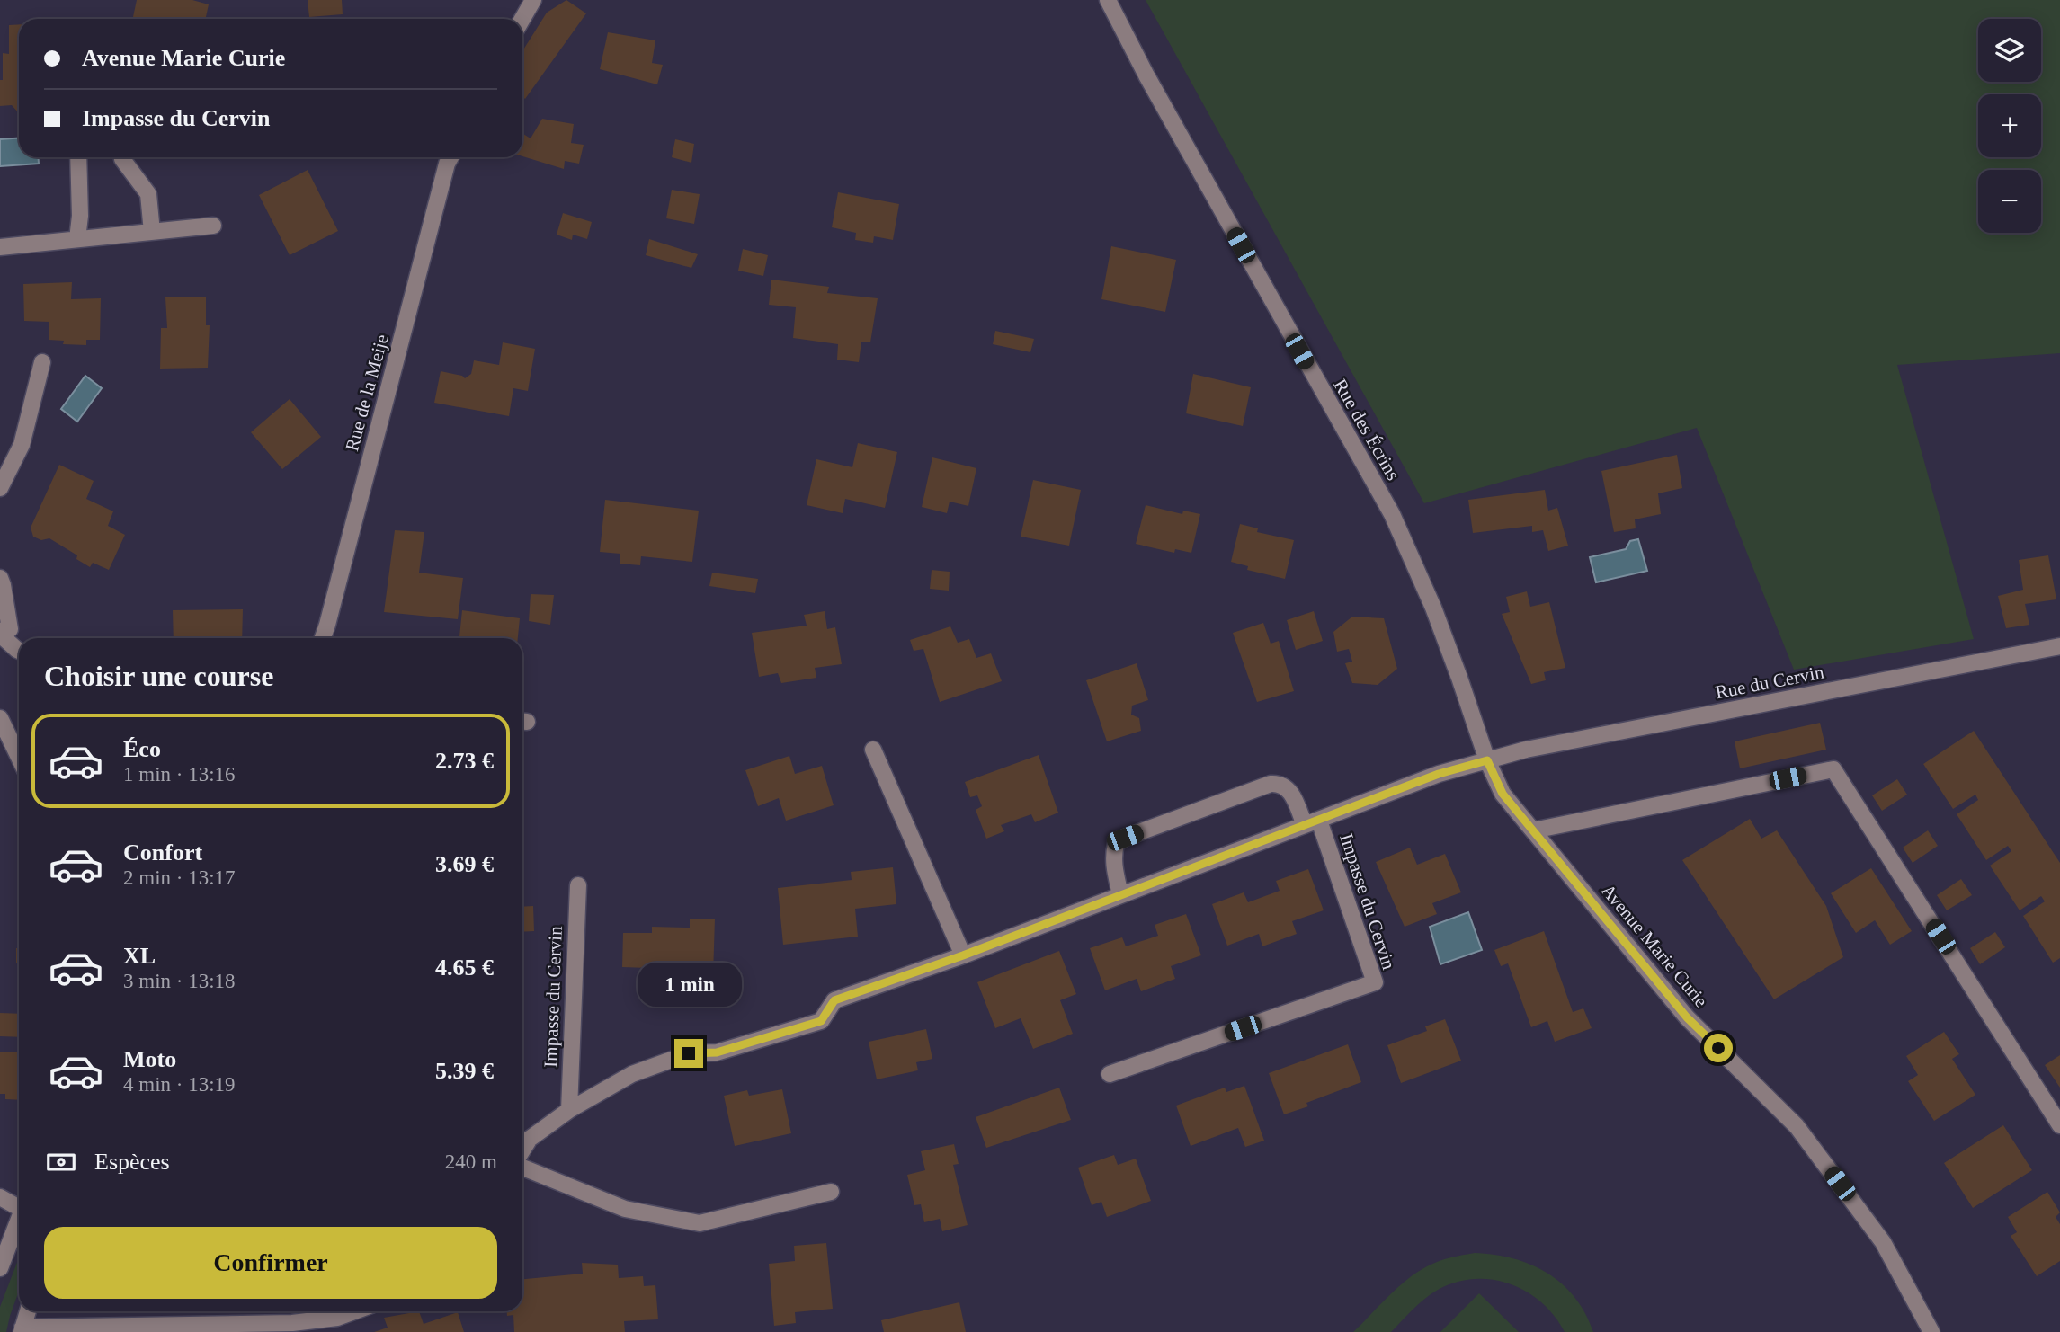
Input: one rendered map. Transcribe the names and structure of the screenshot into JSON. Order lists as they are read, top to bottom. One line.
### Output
{"streets":{"street":["Rue de la Meije","Rue des Écrins","Rue du Cervin","Impasse du Cervin","Avenue Marie Curie"]},"crossings":[["Rue des Écrins","Rue du Cervin"],["Rue des Écrins","Impasse du Cervin"],["Rue des Écrins","Avenue Marie Curie"],["Rue du Cervin","Impasse du Cervin"],["Rue du Cervin","Avenue Marie Curie"],["Impasse du Cervin","Avenue Marie Curie"]],"page":{"map_buttons":["+","−"],"banner":["Avenue Marie Curie","Impasse du Cervin"],"heading":"Choisir une course","list":[{"name":"Éco","note":"1 min · 13:16","value":"2.73 €"},{"name":"Confort","note":"2 min · 13:17","value":"3.69 €"},{"name":"XL","note":"3 min · 13:18","value":"4.65 €"},{"name":"Moto","note":"4 min · 13:19","value":"5.39 €"}],"bubble":"1 min","pay":["Espèces","240 m"],"buttons":"Confirmer"}}
